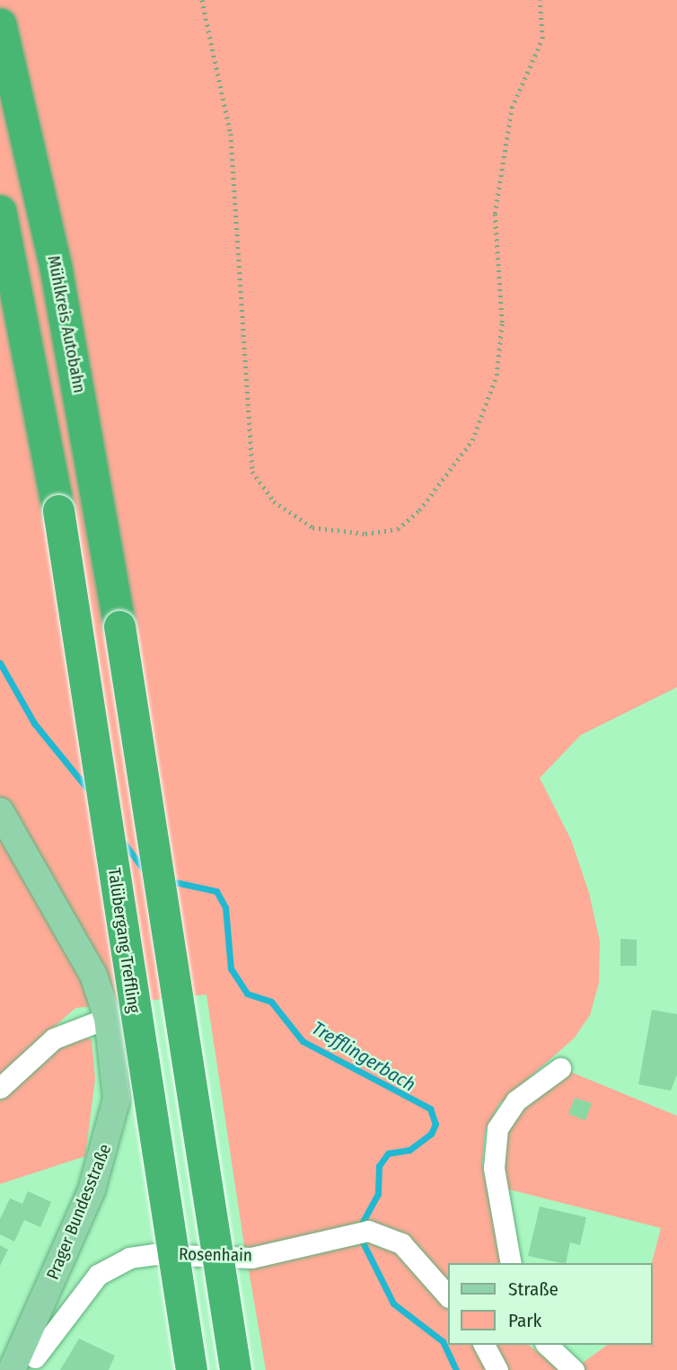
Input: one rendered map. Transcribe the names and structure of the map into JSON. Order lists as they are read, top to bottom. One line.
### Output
{"streets":{"highway":["Mühlkreis Autobahn","Talübergang Treffling"],"main road":["Prager Bundesstraße"],"street":["Rosenhain"]},"crossings":[["Prager Bundesstraße","Rosenhain"]],"water":["Trefflingerbach"],"legend":["Straße","Park"]}
